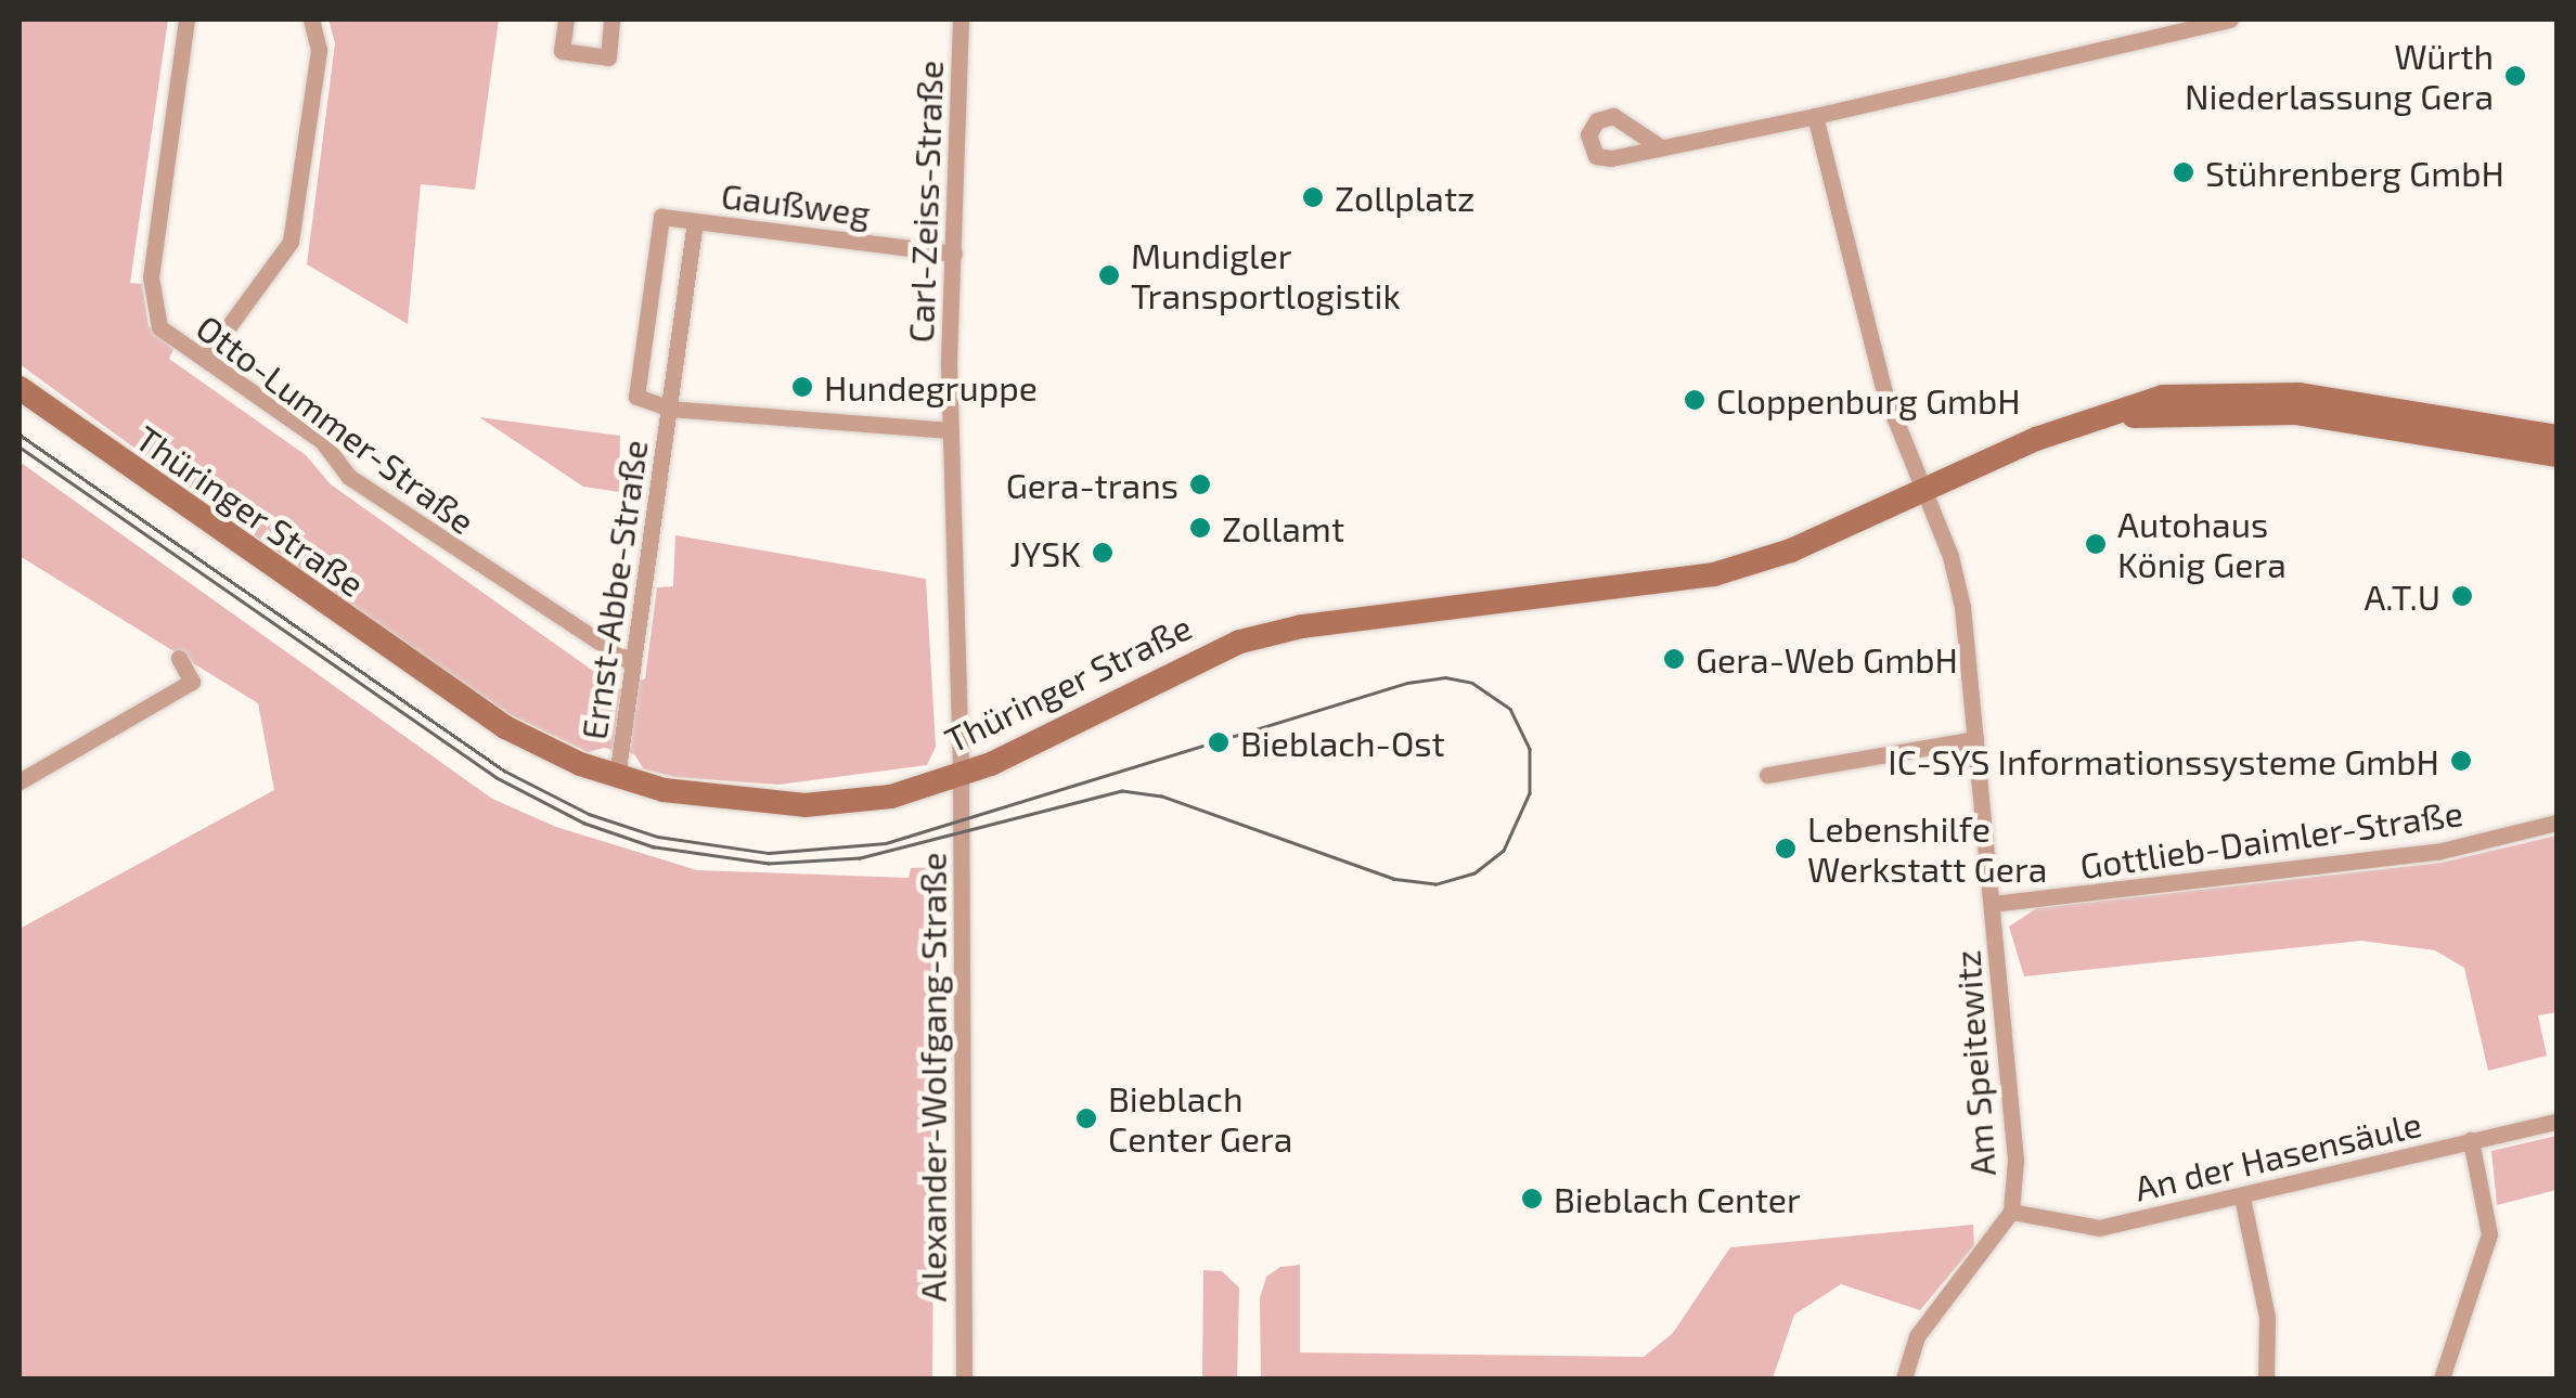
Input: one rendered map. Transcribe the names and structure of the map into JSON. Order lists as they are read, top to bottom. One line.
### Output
{"streets":{"main road":["Thüringer Straße"],"street":["Carl-Zeiss-Straße","Gaußweg","Otto-Lummer-Straße","Ernst-Abbe-Straße","Gottlieb-Daimler-Straße","Am Speitewitz","Alexander-Wolfgang-Straße","An der Hasensäule"]},"crossings":[["Carl-Zeiss-Straße","Gaußweg"],["Carl-Zeiss-Straße","Thüringer Straße"],["Carl-Zeiss-Straße","Alexander-Wolfgang-Straße"],["Gaußweg","Ernst-Abbe-Straße"],["Otto-Lummer-Straße","Ernst-Abbe-Straße"],["Thüringer Straße","Ernst-Abbe-Straße"],["Thüringer Straße","Am Speitewitz"],["Thüringer Straße","Alexander-Wolfgang-Straße"],["Gottlieb-Daimler-Straße","Am Speitewitz"],["Am Speitewitz","An der Hasensäule"]],"places":["Würth Niederlassung Gera","Stührenberg GmbH","Zollplatz","Mundigler Transportlogistik","Hundegruppe","Cloppenburg GmbH","Gera-trans","Zollamt","Autohaus König Gera","JYSK","A.T.U","Gera-Web GmbH","Bieblach-Ost","IC-SYS Informationssysteme GmbH","Lebenshilfe Werkstatt Gera","Bieblach Center Gera","Bieblach Center"]}
